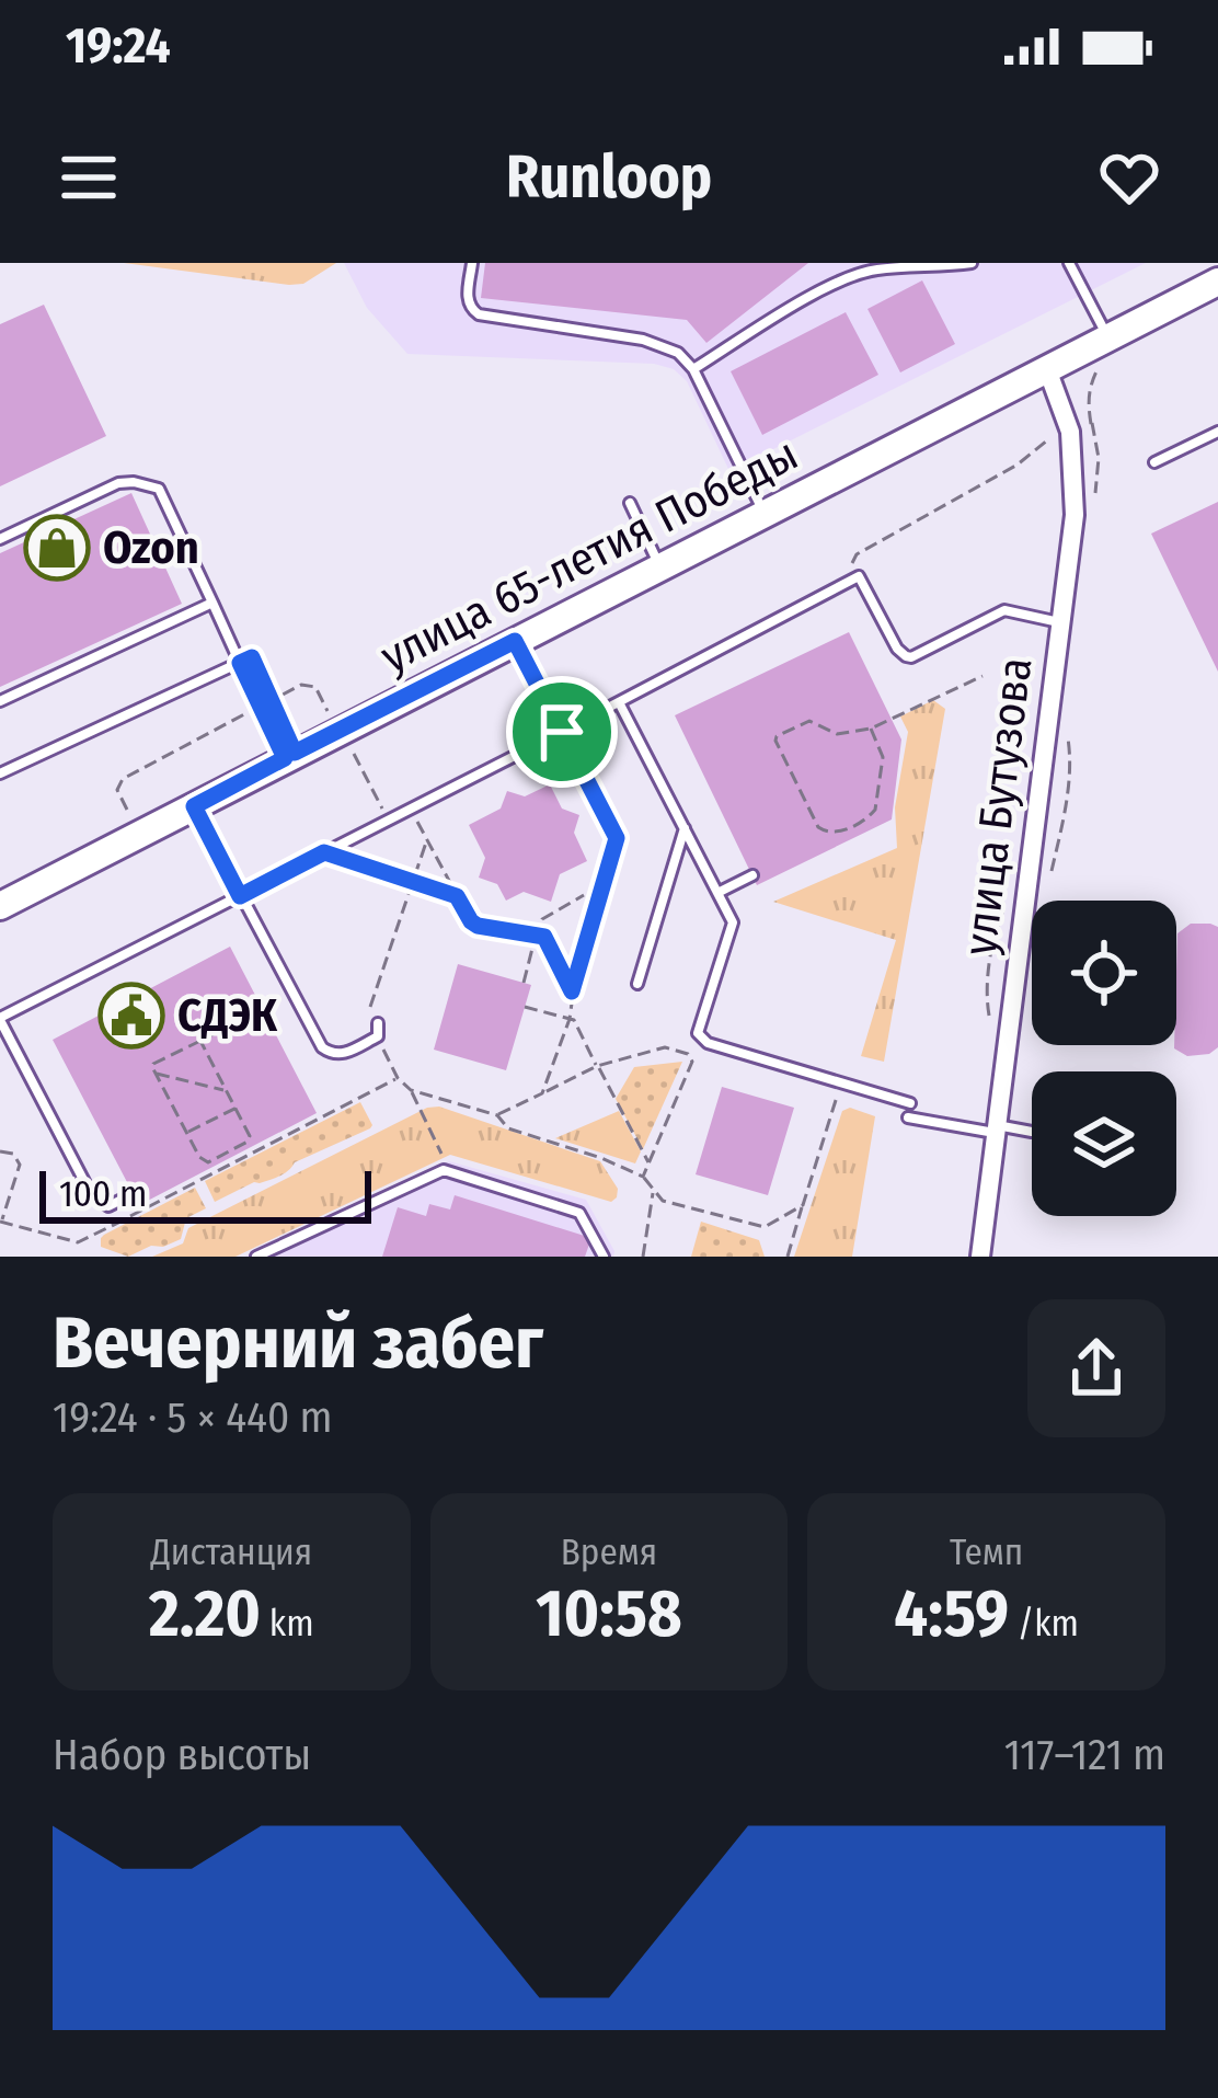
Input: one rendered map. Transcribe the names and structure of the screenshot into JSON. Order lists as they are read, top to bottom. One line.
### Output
{"streets":{"main road":["улица 65-летия Победы"],"street":["улица Бутузова"]},"crossings":[["улица 65-летия Победы","улица Бутузова"]],"places":{"shop":["Ozon"],"public building":["СДЭК"]},"scale_bar":"100 m","page":{"status":"19:24","header":"Runloop","scale":"100 m","heading":["Вечерний забег","19:24 · 5 × 440 m"],"stats":[["Дистанция","2.20 km"],["Время","10:58"],["Темп","4:59 /km"]],"chart":["Набор высоты","117–121 m"]}}
